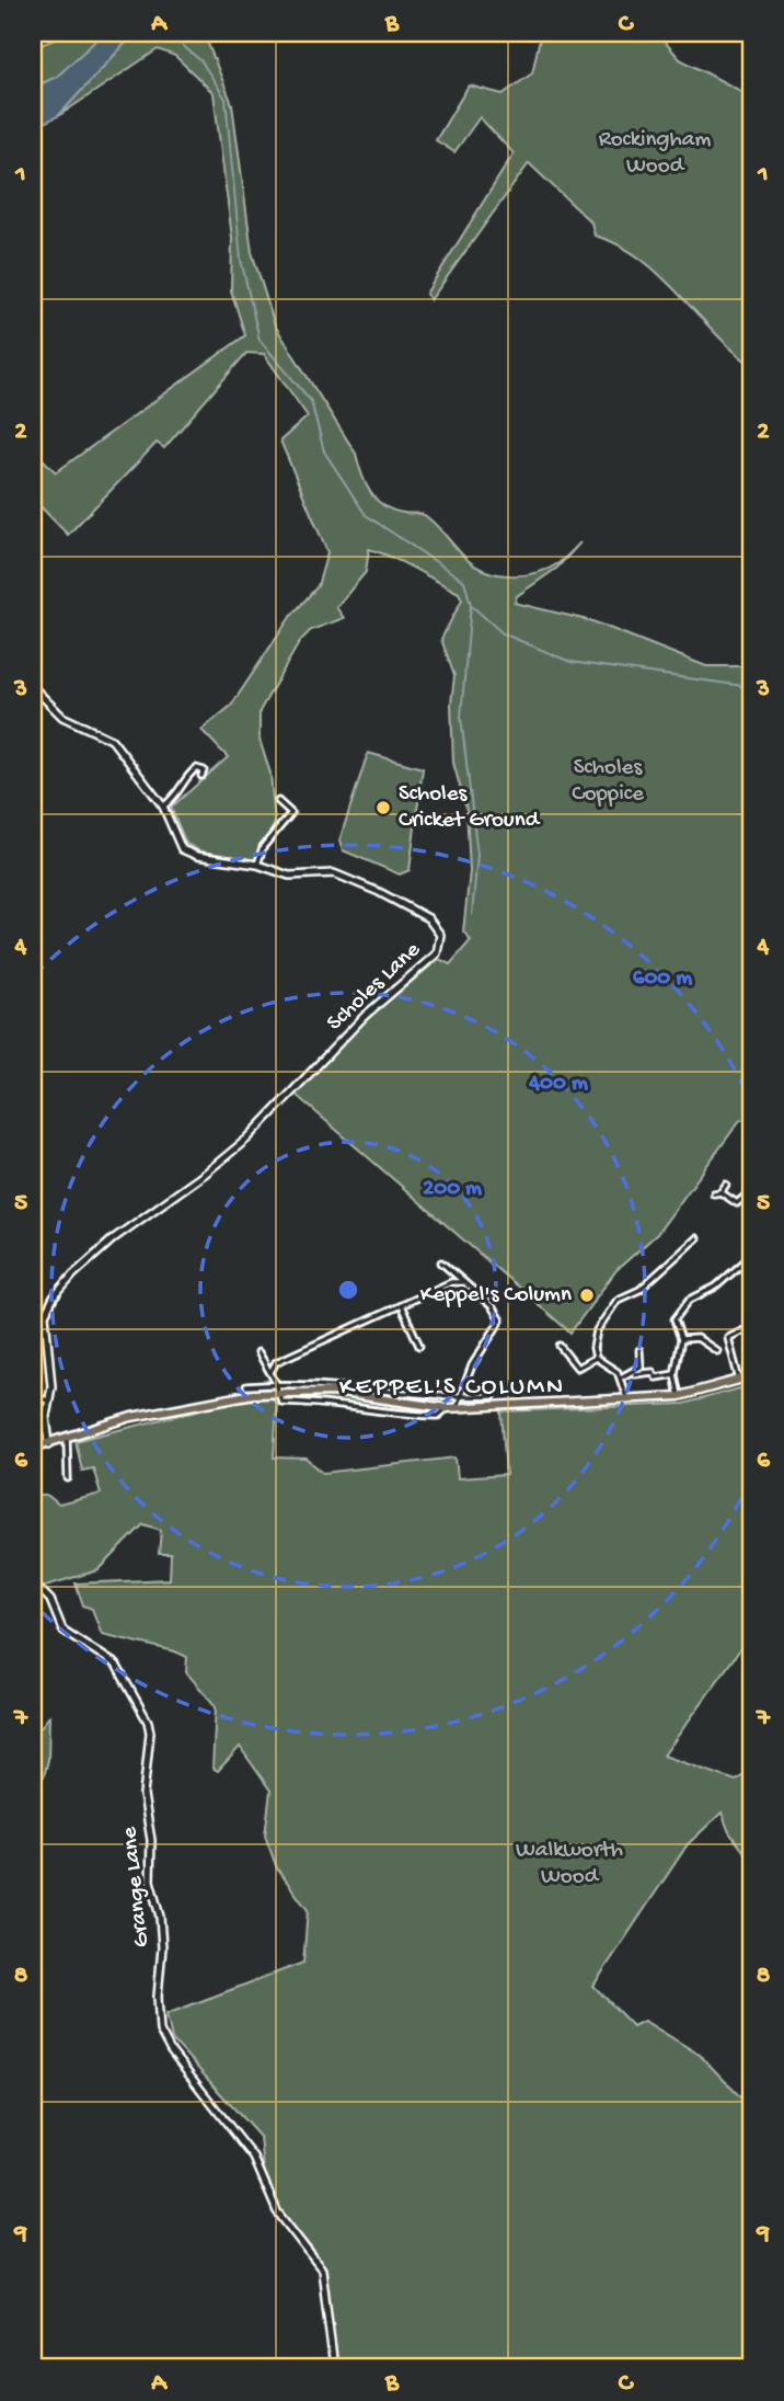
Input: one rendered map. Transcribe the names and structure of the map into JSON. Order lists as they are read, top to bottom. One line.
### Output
{"streets":{"street":["Scholes Lane","Grange Lane"]},"districts":["KEPPEL'S COLUMN"],"parks":["Rockingham Wood","Scholes Coppice","Walkworth Wood"],"places":["Scholes Cricket Ground","Keppel's Column"],"grid":{"columns":["A","B","C"],"rows":["1","2","3","4","5","6","7","8","9"]},"rings":["600 m","400 m","200 m"]}
